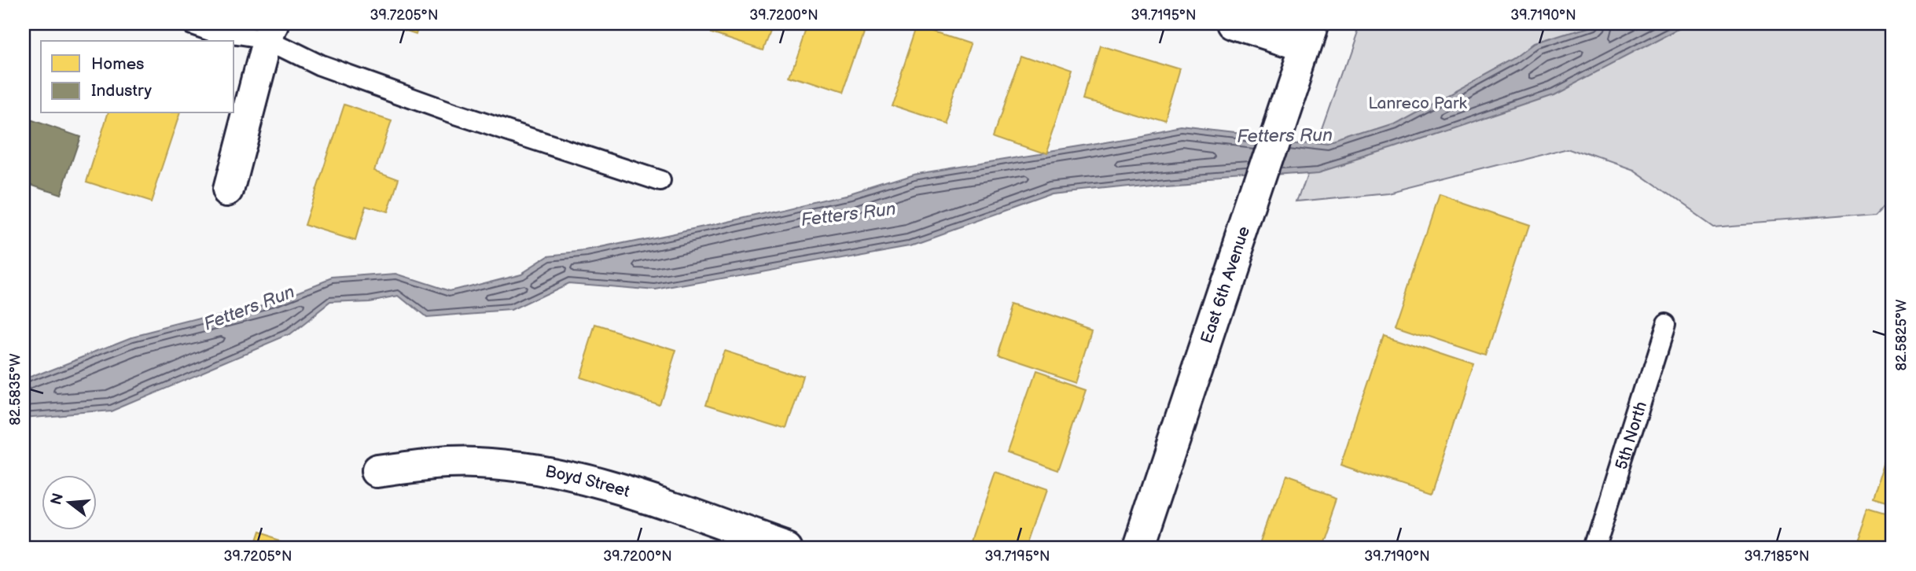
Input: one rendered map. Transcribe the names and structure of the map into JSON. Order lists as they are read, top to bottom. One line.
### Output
{"streets":{"street":["East 6th Avenue","Boyd Street"],"lane":["5th North"]},"water":["Fetters Run"],"parks":["Lanreco Park"],"legend":["Homes","Industry"],"north":"left","coordinates":["39.7205°N","39.7200°N","39.7195°N","39.7190°N","82.5825°W","82.5835°W","39.7185°N"]}
